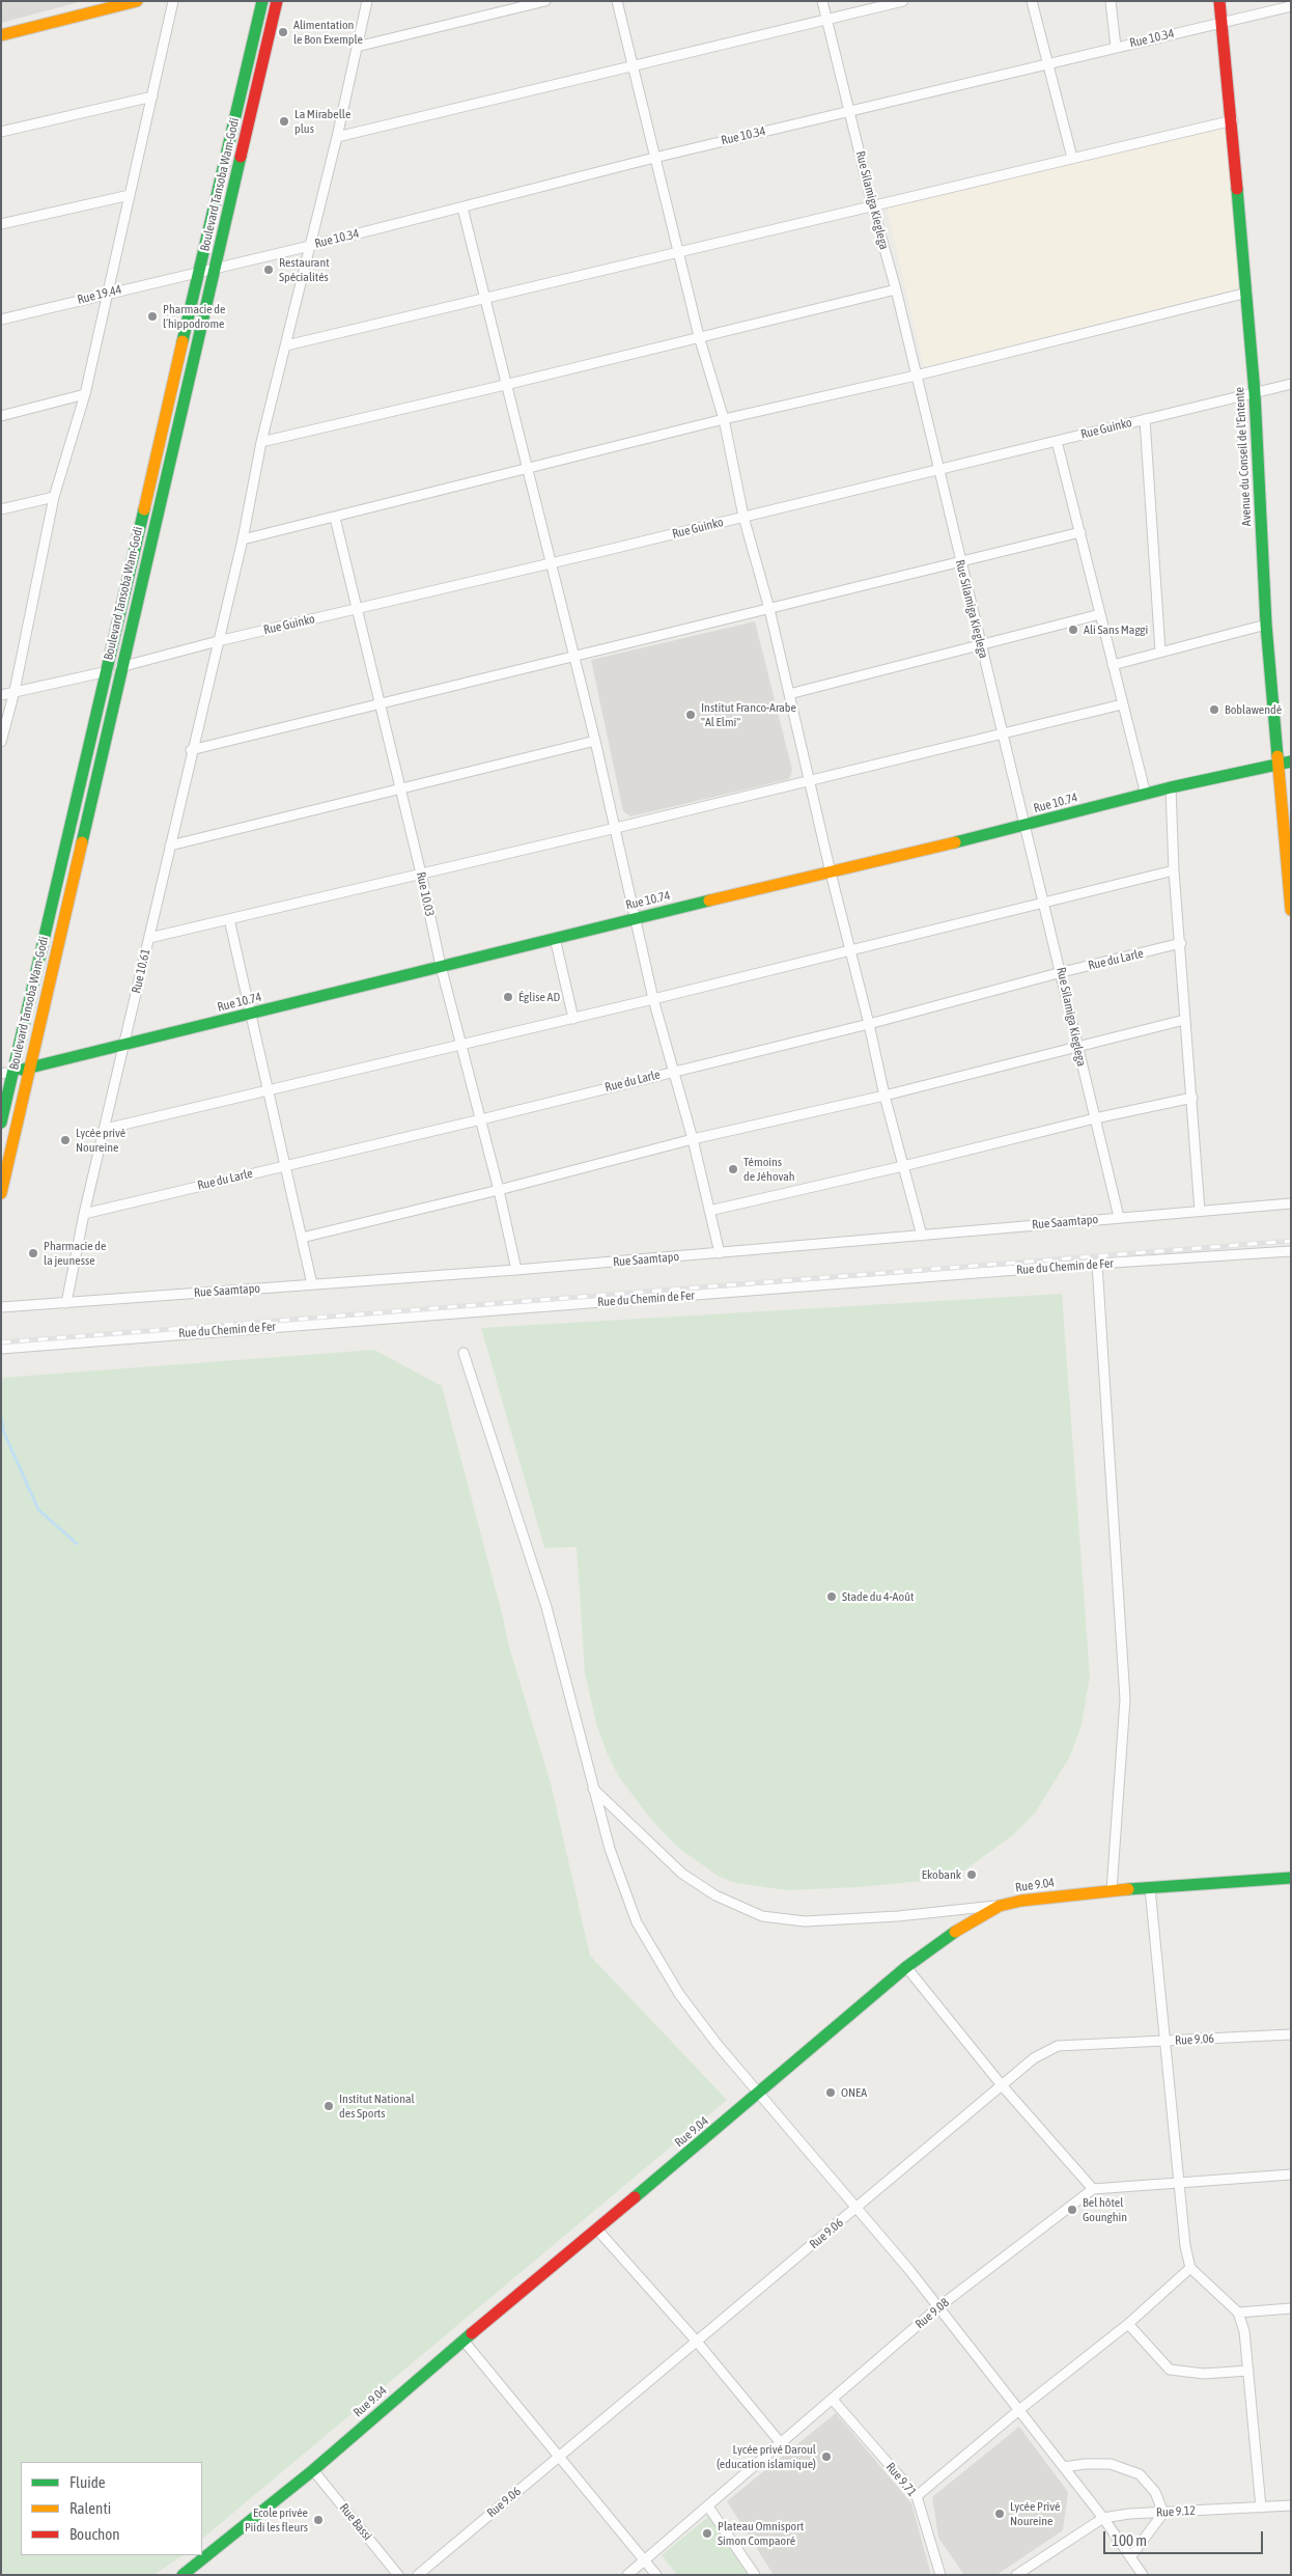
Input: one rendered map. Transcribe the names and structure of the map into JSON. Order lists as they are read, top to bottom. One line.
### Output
{"streets":{"main road":["Boulevard Tansoba Wam-Godi","Avenue du Conseil de l'Entente","Rue 10.74","Rue 9.04"],"street":["Rue 10.34","Rue Silamiga Kieglega","Rue 19.44","Rue Guinko","Rue 10.03","Rue du Larle","Rue 10.61","Rue Saamtapo","Rue du Chemin de Fer","Rue 9.06","Rue 9.08","Rue 9.71","Rue 9.12","Rue Bassi"]},"crossings":[["Rue 10.34","Boulevard Tansoba Wam-Godi"],["Rue 10.34","Rue Silamiga Kieglega"],["Rue 10.34","Rue 19.44"],["Rue 10.34","Avenue du Conseil de l'Entente"],["Rue 10.34","Rue 10.61"],["Boulevard Tansoba Wam-Godi","Rue 19.44"],["Boulevard Tansoba Wam-Godi","Rue Guinko"],["Boulevard Tansoba Wam-Godi","Rue 10.74"],["Rue Silamiga Kieglega","Rue Guinko"],["Rue Silamiga Kieglega","Rue 10.74"],["Rue Silamiga Kieglega","Rue du Larle"],["Rue Silamiga Kieglega","Rue Saamtapo"],["Rue Guinko","Avenue du Conseil de l'Entente"],["Rue Guinko","Rue 10.03"],["Rue Guinko","Rue 10.61"],["Avenue du Conseil de l'Entente","Rue 10.74"],["Rue 10.74","Rue 10.03"],["Rue 10.74","Rue 10.61"],["Rue 10.03","Rue du Larle"],["Rue 10.03","Rue Saamtapo"],["Rue du Larle","Rue 10.61"],["Rue 10.61","Rue Saamtapo"],["Rue 9.04","Rue Bassi"],["Rue 9.08","Rue 9.71"]],"places":["Alimentation le Bon Exemple","La Mirabelle plus","Restaurant Spécialités","Pharmacie de l´hippodrome","Ali Sans Maggi","Boblawendé","Institut Franco-Arabe \"Al Elmi\"","Église AD","Lycée privé Noureine","Témoins de Jéhovah","Pharmacie de la jeunesse","Stade du 4-Août","Ekobank","ONEA","Institut National des Sports","Bel hôtel Gounghin","Lycée privé Daroul (education islamique)","Lycée Privé Noureine","Ecole privée Piidi les fleurs","Plateau Omnisport Simon Compaoré"],"legend":["Fluide","Ralenti","Bouchon"],"scale_bar":"100 m"}
